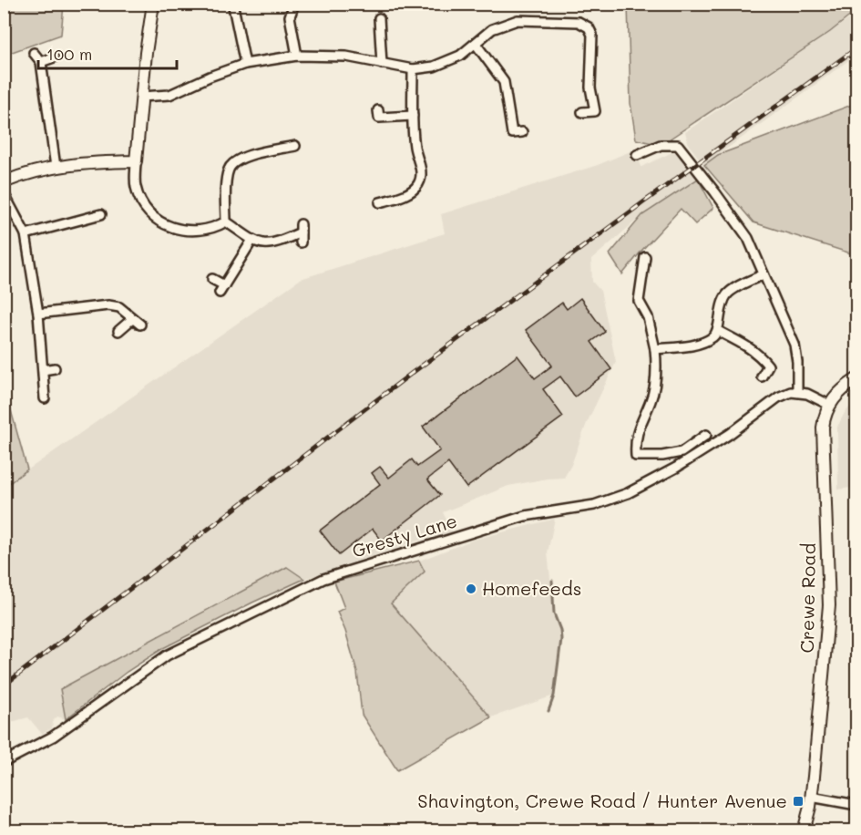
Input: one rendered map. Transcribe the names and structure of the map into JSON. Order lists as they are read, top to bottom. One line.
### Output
{"streets":{"street":["Gresty Lane","Crewe Road"]},"places":{"other":["Homefeeds"],"transit":["Shavington, Crewe Road / Hunter Avenue"]},"scale_bar":"100 m"}
